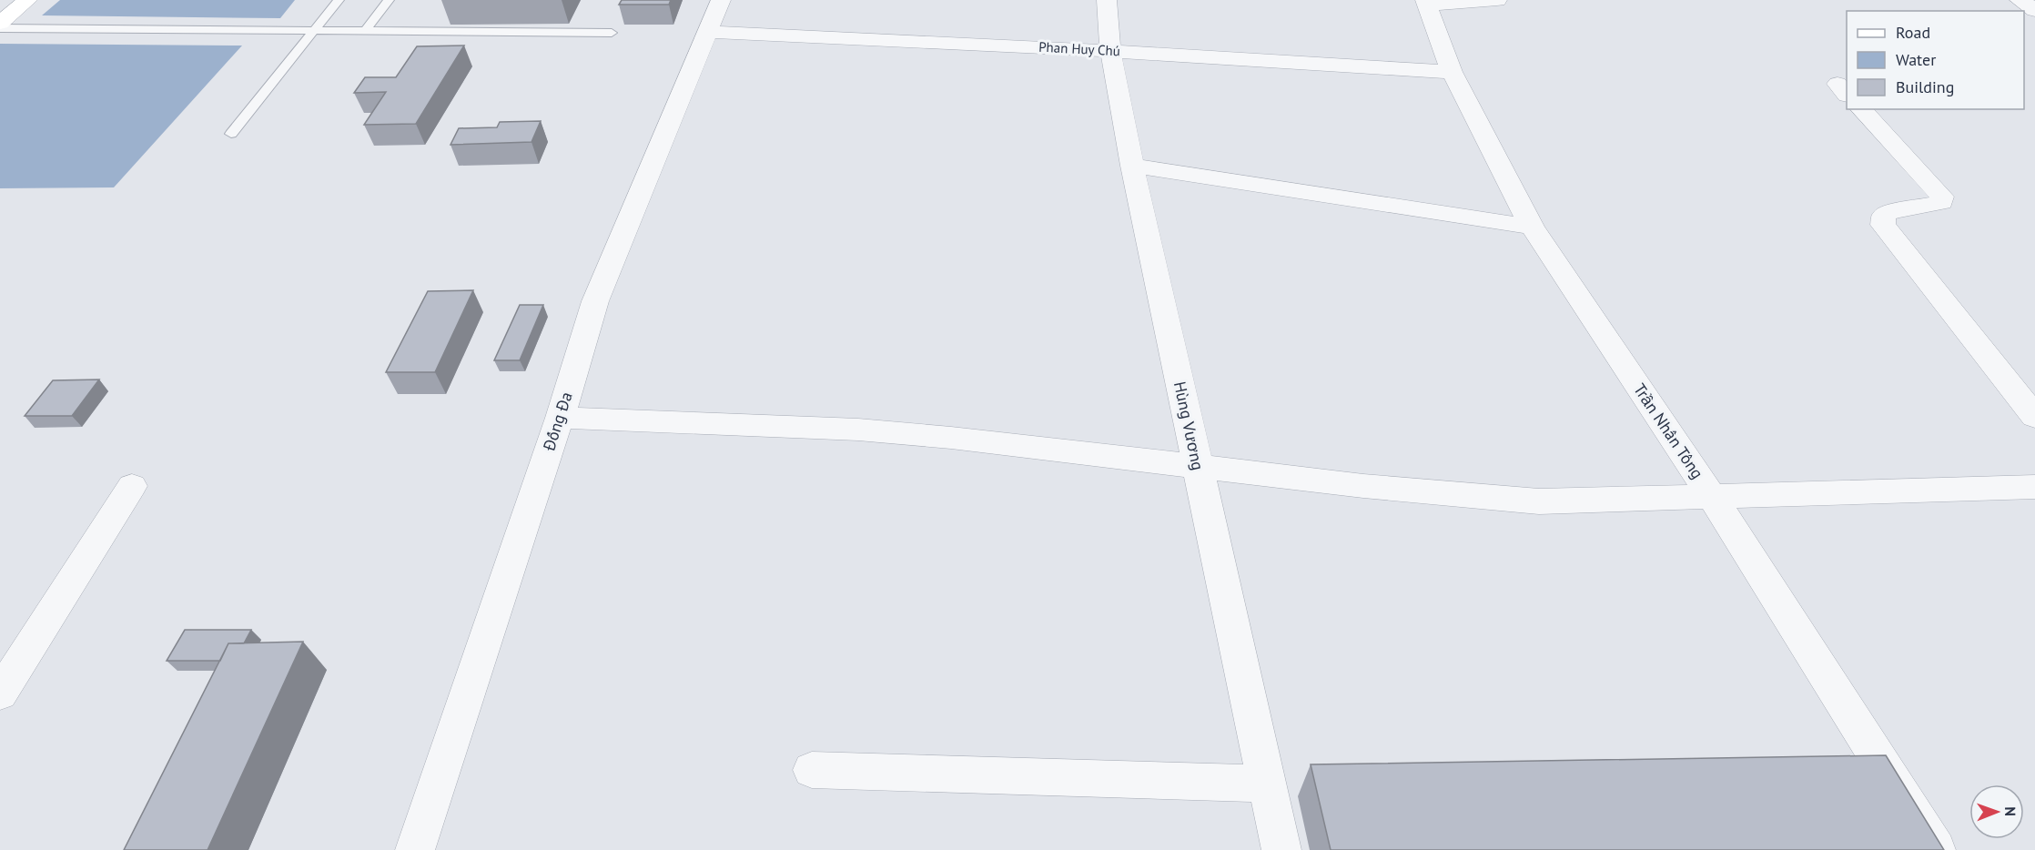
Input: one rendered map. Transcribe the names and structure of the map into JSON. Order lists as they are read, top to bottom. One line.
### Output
{"streets":{"street":["Phan Huy Chú","Đống Đa","Hùng Vương","Trần Nhân Tông"]},"crossings":[["Phan Huy Chú","Đống Đa"],["Phan Huy Chú","Hùng Vương"],["Phan Huy Chú","Trần Nhân Tông"]],"legend":["Road","Water","Building"],"north":"right"}
